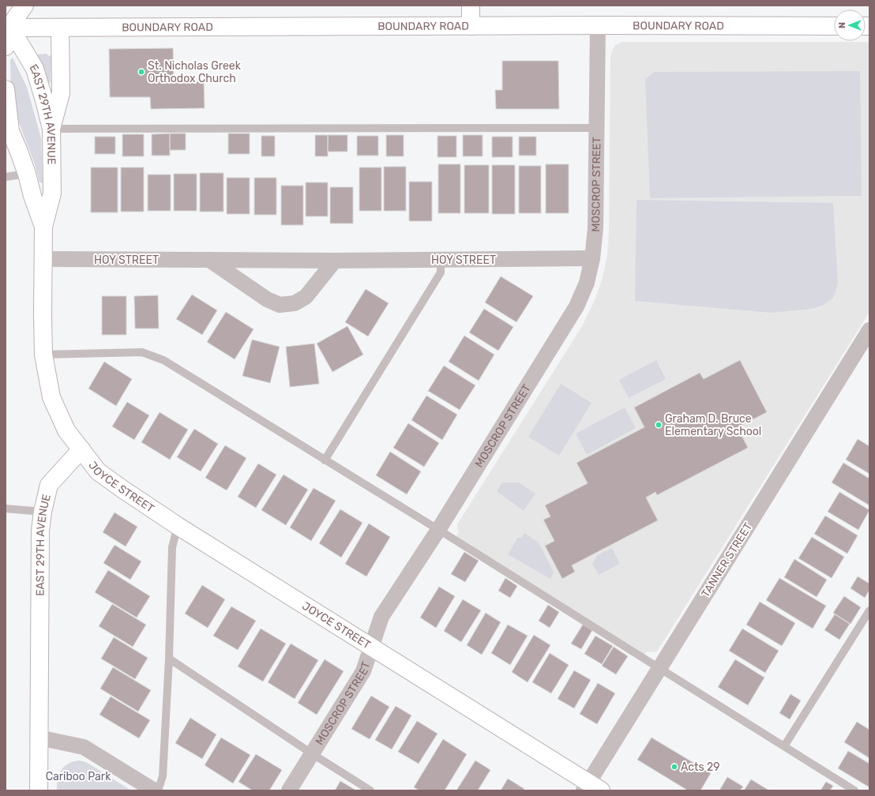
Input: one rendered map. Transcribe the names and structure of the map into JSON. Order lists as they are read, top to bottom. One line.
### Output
{"streets":{"main road":["BOUNDARY ROAD","EAST 29TH AVENUE","JOYCE STREET"],"street":["MOSCROP STREET","HOY STREET","TANNER STREET"]},"crossings":[["BOUNDARY ROAD","EAST 29TH AVENUE"],["BOUNDARY ROAD","MOSCROP STREET"],["EAST 29TH AVENUE","HOY STREET"],["EAST 29TH AVENUE","JOYCE STREET"],["MOSCROP STREET","HOY STREET"],["MOSCROP STREET","JOYCE STREET"],["JOYCE STREET","TANNER STREET"]],"parks":["Cariboo Park"],"places":["St. Nicholas Greek Orthodox Church","Graham D. Bruce Elementary School","Acts 29"],"north":"left"}
